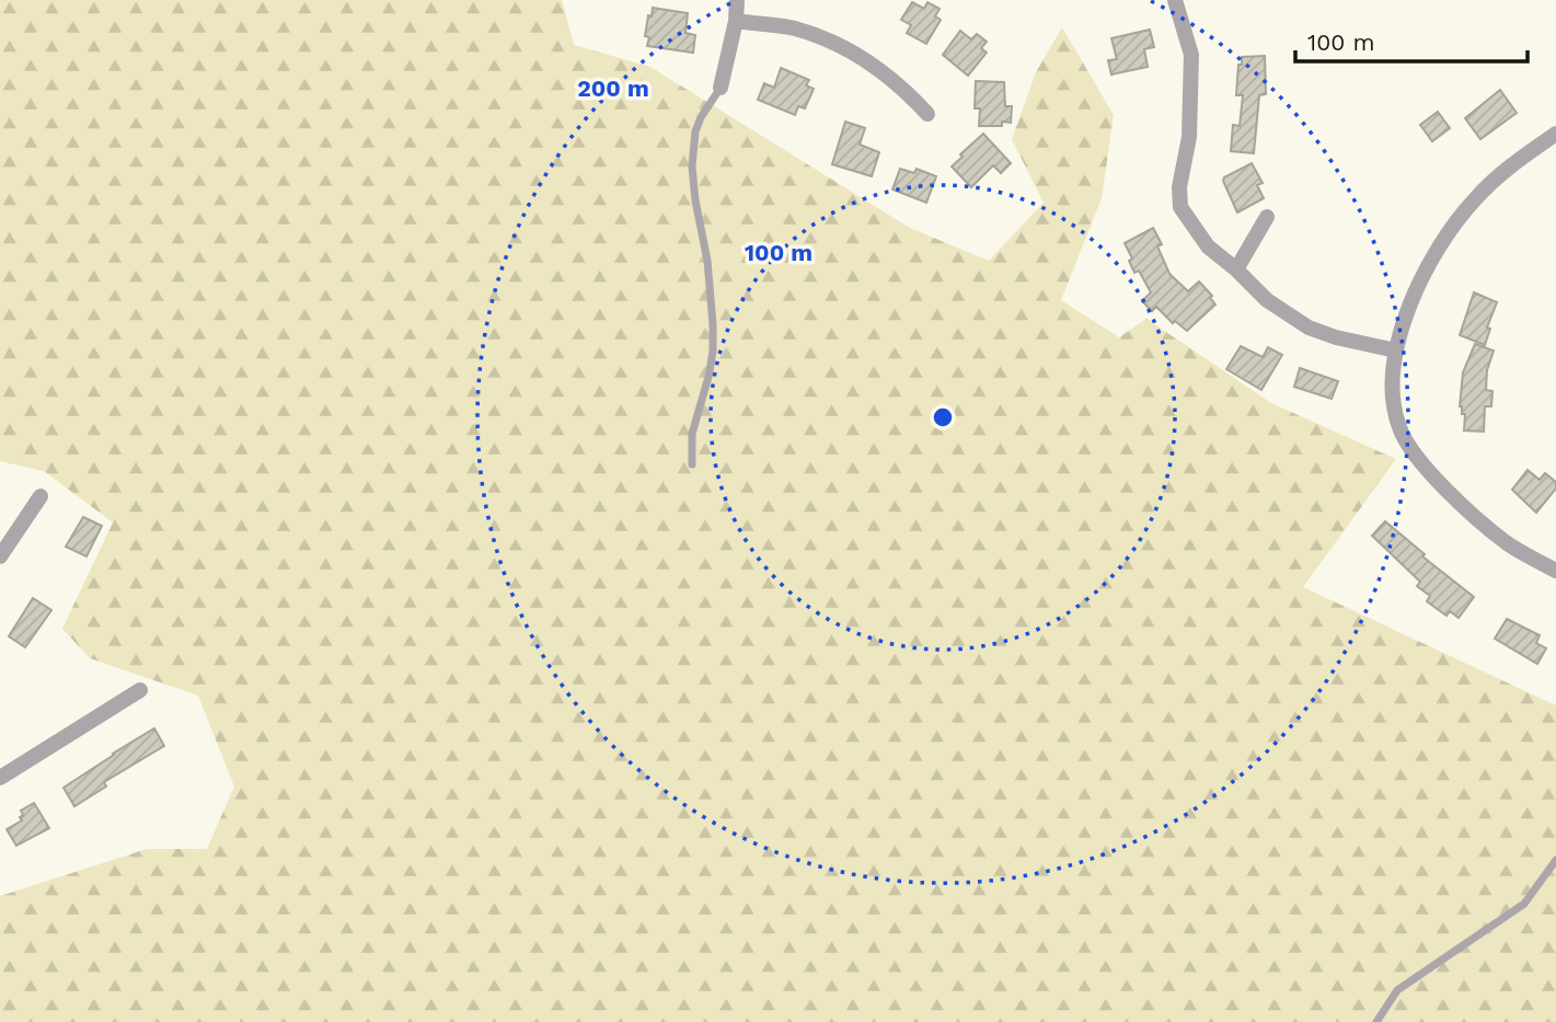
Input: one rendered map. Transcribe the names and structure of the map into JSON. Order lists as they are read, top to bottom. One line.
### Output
{"scale_bar":"100 m","rings":["200 m","100 m"]}
